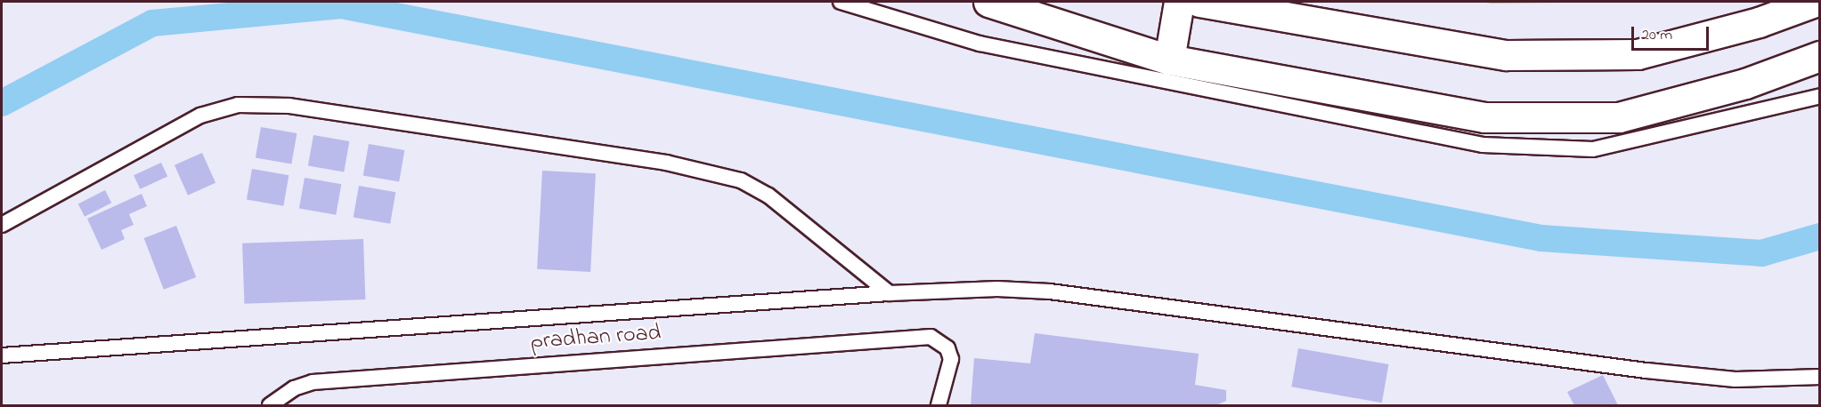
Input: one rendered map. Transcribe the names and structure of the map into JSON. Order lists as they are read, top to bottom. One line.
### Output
{"streets":{"lane":["pradhan road"]},"scale_bar":"20 m"}
